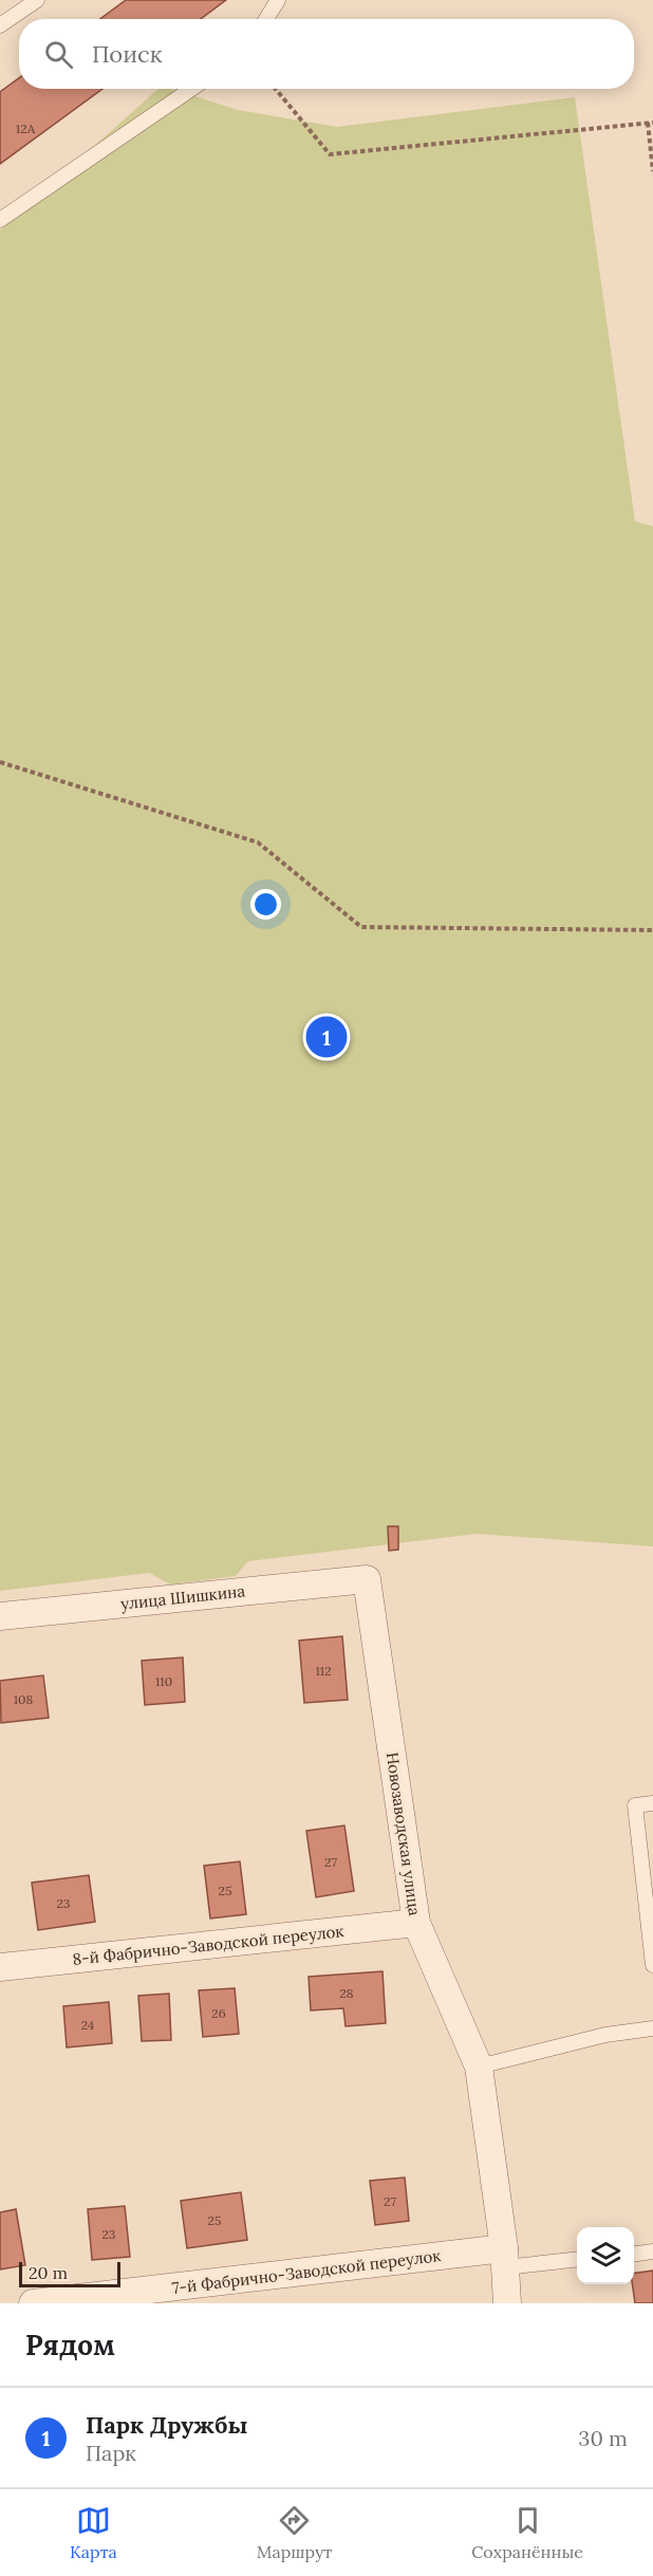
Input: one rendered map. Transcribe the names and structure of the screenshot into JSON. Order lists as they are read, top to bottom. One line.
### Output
{"streets":{"street":["улица Шишкина","Новозаводская улица","8-й Фабрично-Заводской переулок","7-й Фабрично-Заводской переулок"]},"crossings":[["улица Шишкина","Новозаводская улица"],["Новозаводская улица","8-й Фабрично-Заводской переулок"],["Новозаводская улица","7-й Фабрично-Заводской переулок"]],"house_numbers":["12А","112","110","108","27","25","23","28","26","24","27","25","23"],"scale_bar":"20 m","page":{"search":"Поиск","pins":"1","scale":"20 m","heading":"Рядом","list":[{"mark":"1","name":"Парк Дружбы","note":"Парк","value":"30 m"}],"nav":["Карта","Маршрут","Сохранённые"]}}
